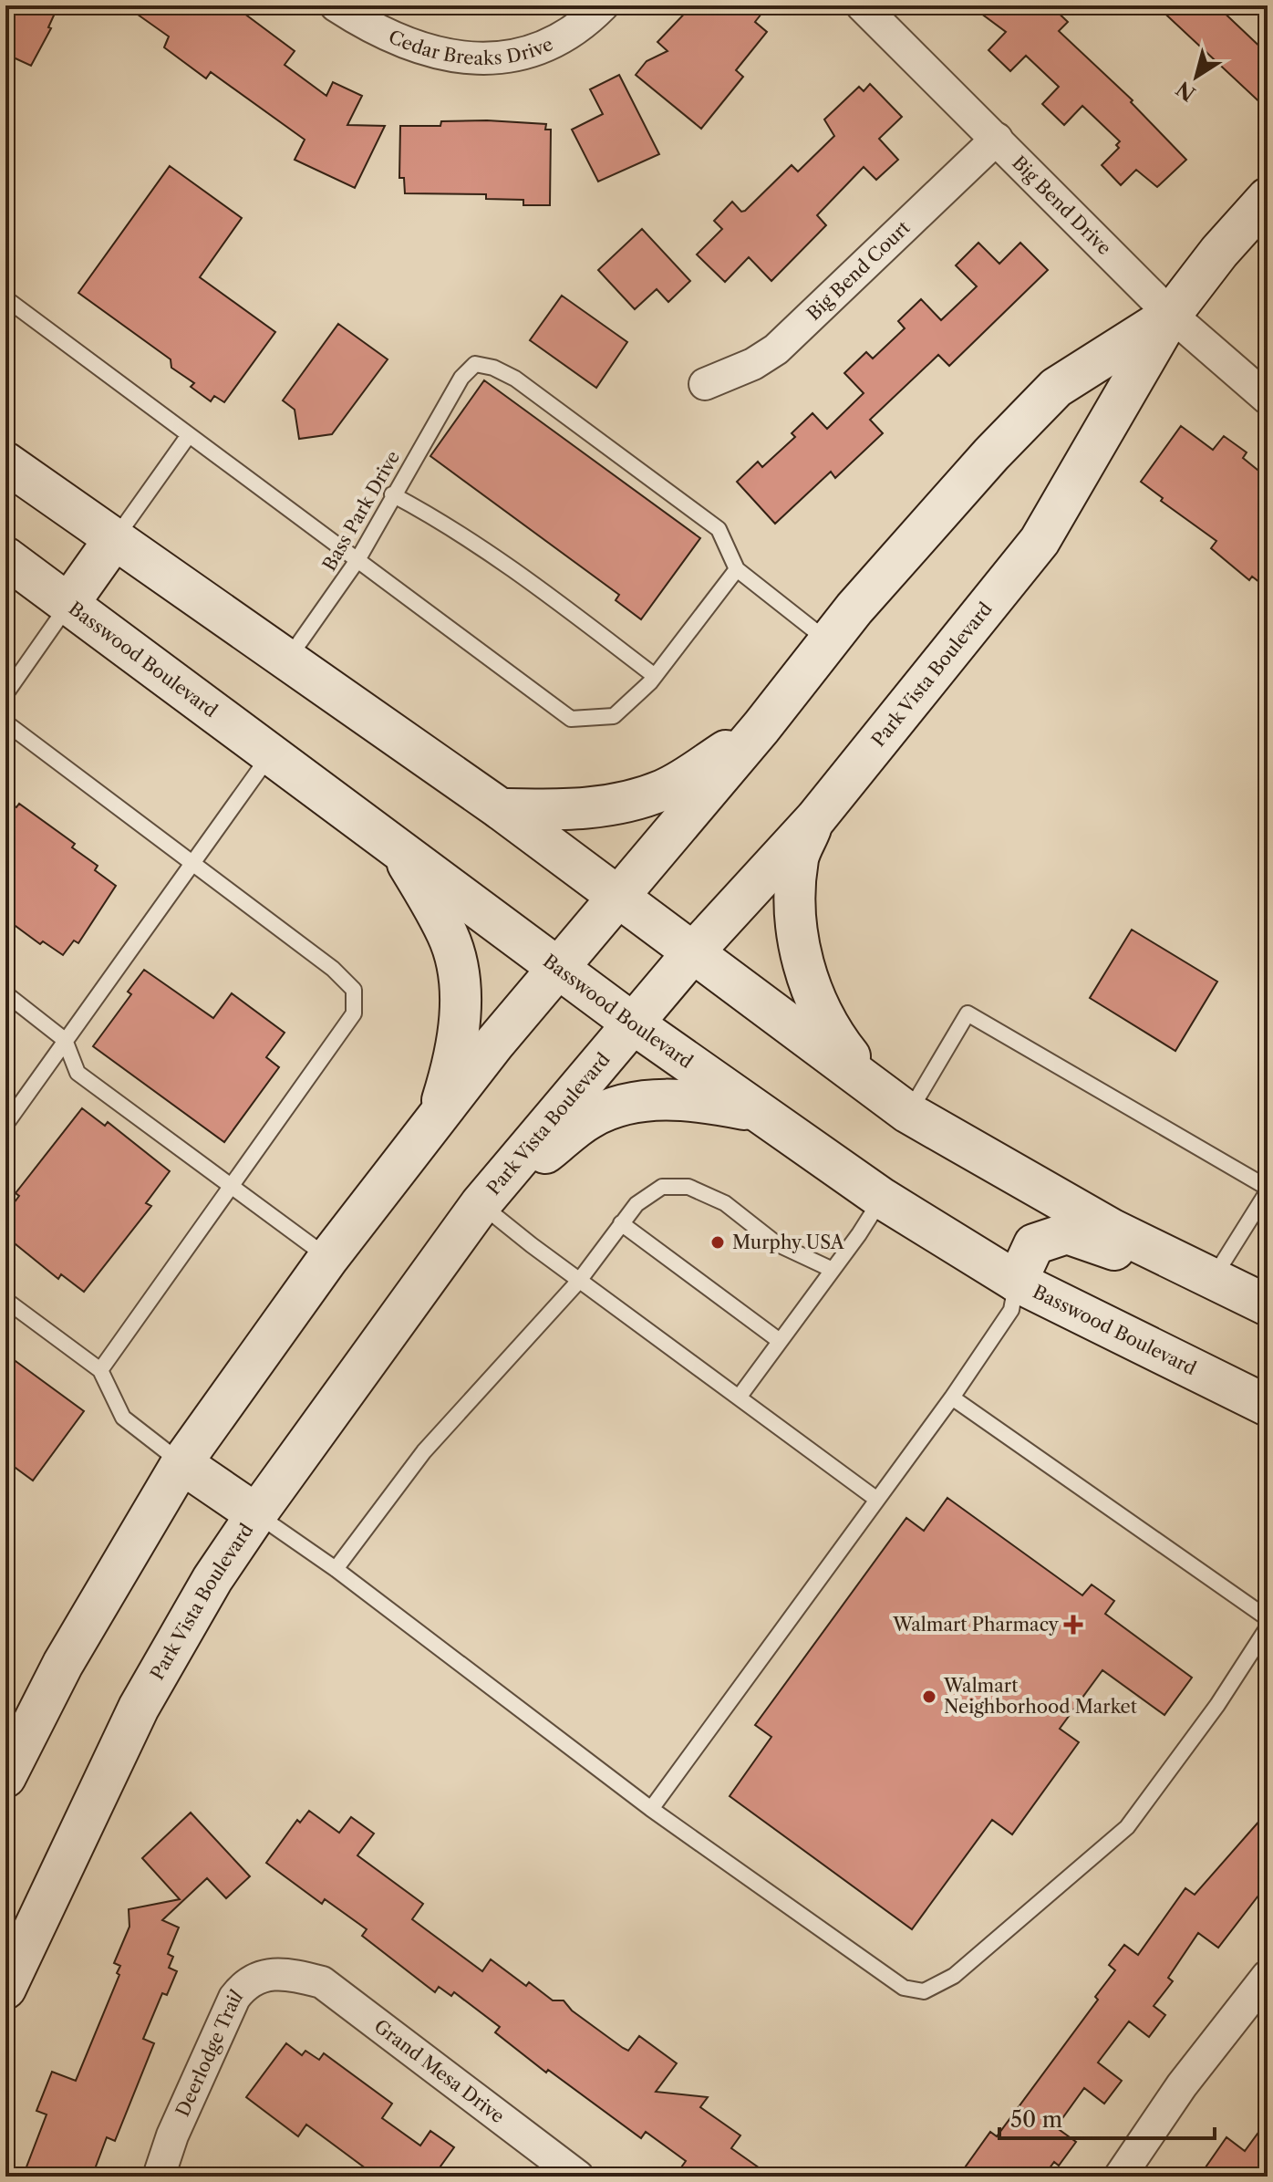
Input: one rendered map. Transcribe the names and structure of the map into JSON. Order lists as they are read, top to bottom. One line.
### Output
{"streets":{"main road":["Basswood Boulevard","Park Vista Boulevard"],"street":["Cedar Breaks Drive","Big Bend Drive","Big Bend Court","Deerlodge Trail","Grand Mesa Drive"],"lane":["Bass Park Drive"]},"crossings":[["Big Bend Drive","Big Bend Court"],["Big Bend Drive","Park Vista Boulevard"],["Basswood Boulevard","Park Vista Boulevard"],["Deerlodge Trail","Grand Mesa Drive"]],"places":{"other":["Murphy USA","Walmart Neighborhood Market"],"health":["Walmart Pharmacy"]},"scale_bar":"50 m","north":"bottom left"}
